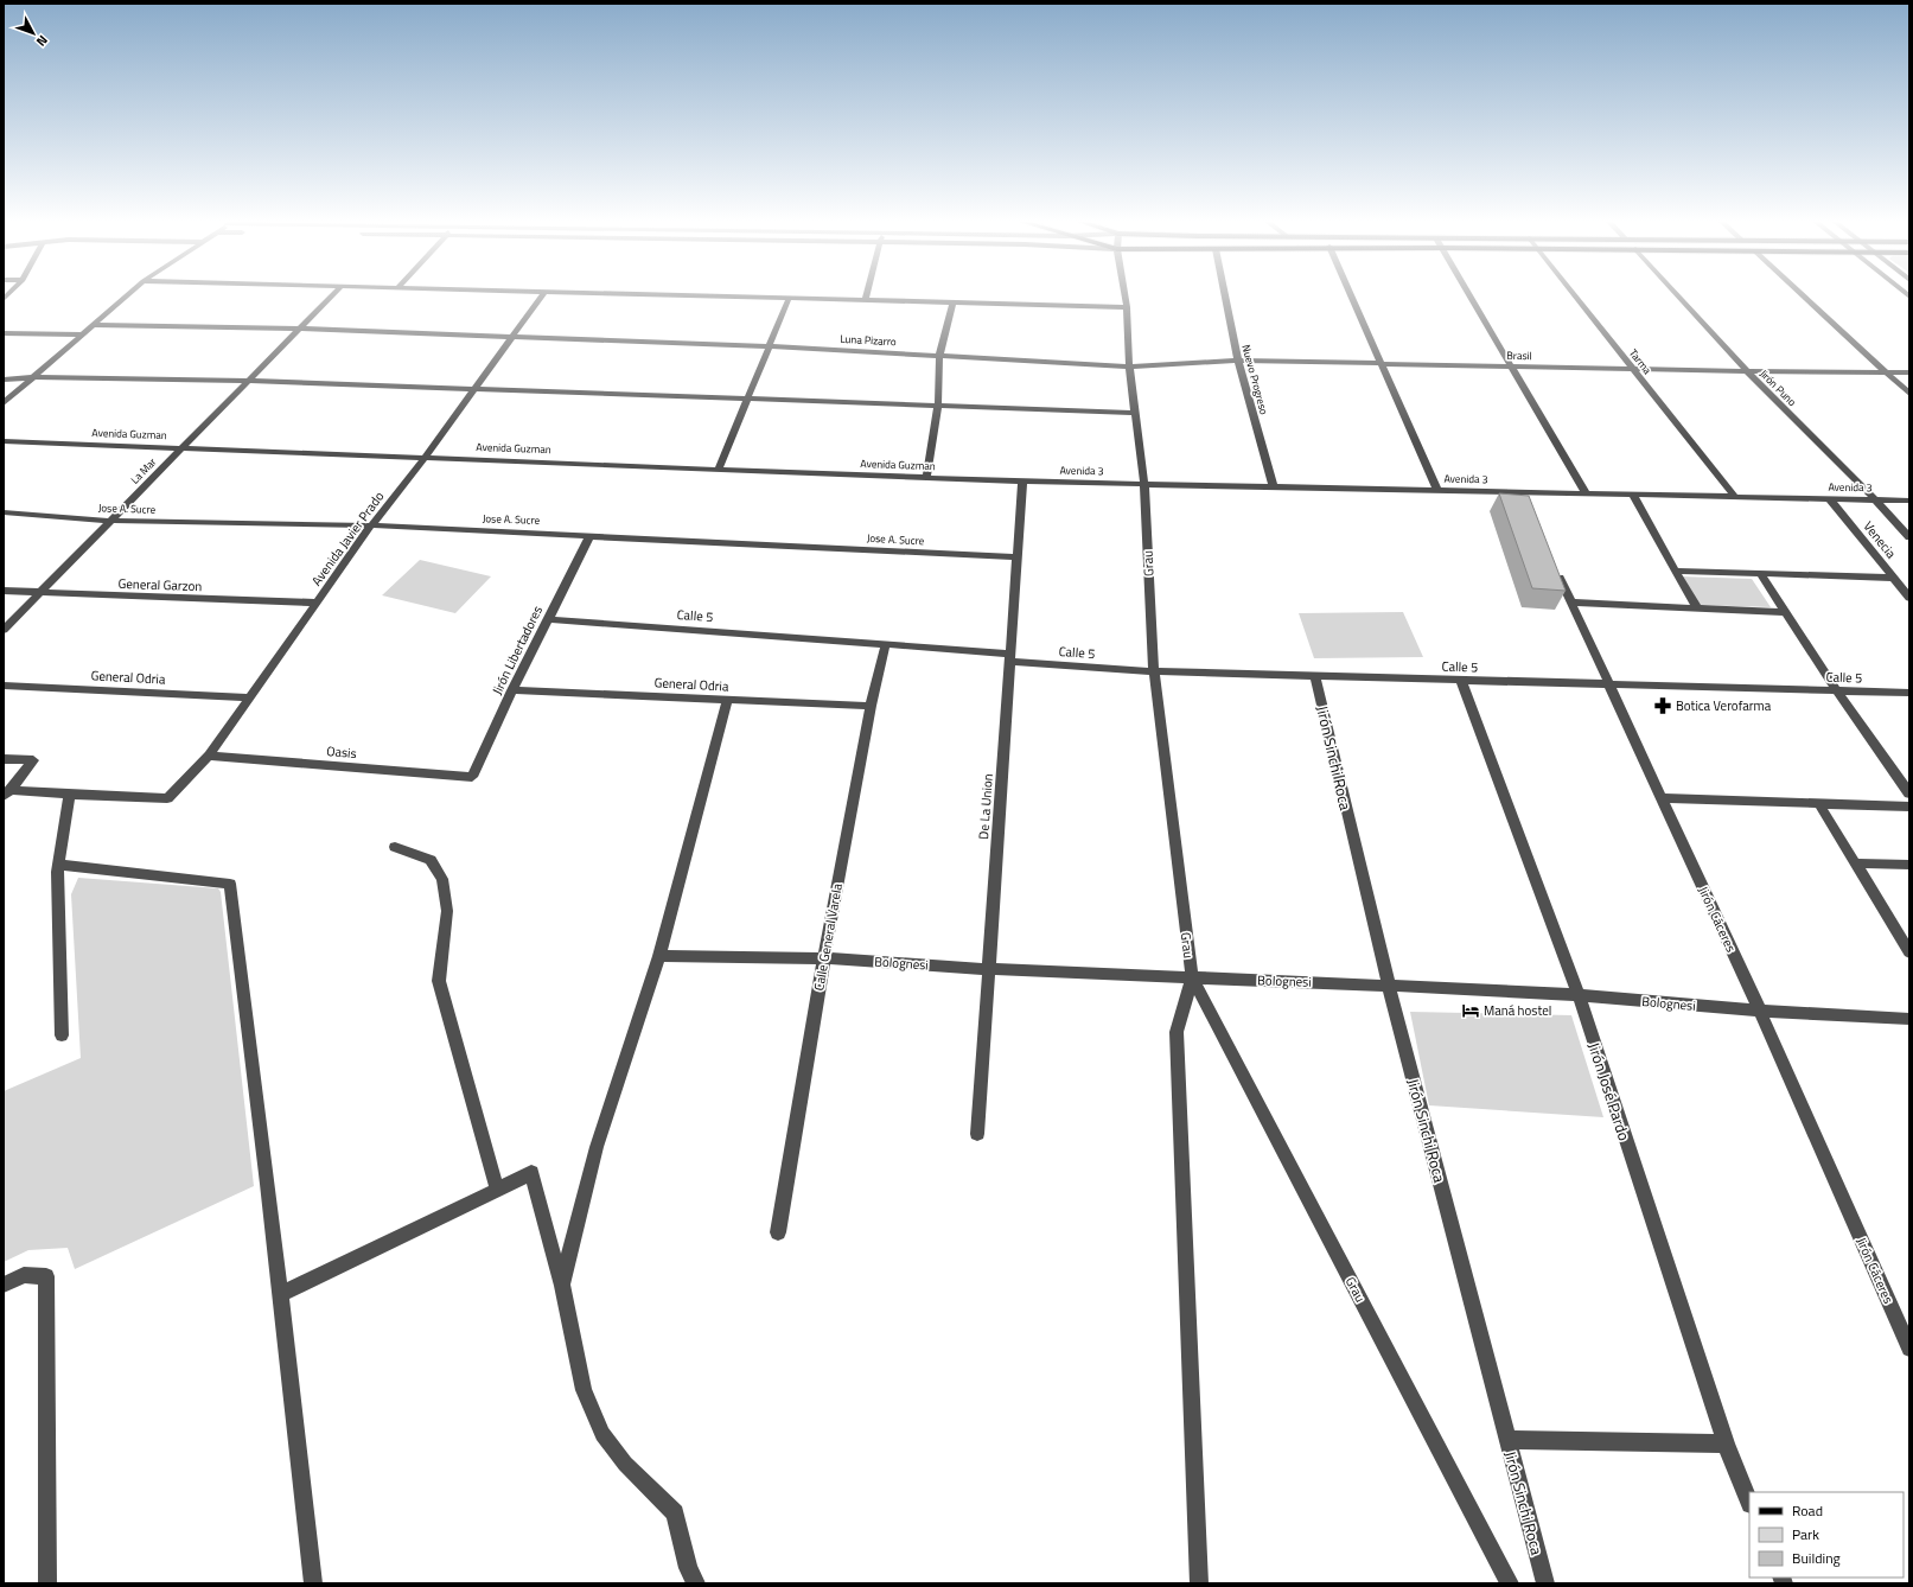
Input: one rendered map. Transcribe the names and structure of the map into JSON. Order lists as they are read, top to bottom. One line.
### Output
{"streets":{"street":["Luna Pizarro","Brasil","Tarma","Nuevo Progreso","Jirón Puno","Avenida Guzman","La Mar","Avenida 3","Jose A. Sucre","Avenida Javier Prado","Venecia","Grau","General Garzon","Calle 5","Jirón Libertadores","General Odria","Oasis","Jirón Sinchi Roca","De La Union","Jirón Cáceres","Calle General Varela","Bolognesi","Jirón José Pardo"]},"crossings":[["Luna Pizarro","Brasil"],["Luna Pizarro","La Mar"],["Luna Pizarro","Avenida Javier Prado"],["Luna Pizarro","Grau"],["Brasil","Tarma"],["Brasil","Nuevo Progreso"],["Brasil","Jirón Puno"],["Brasil","Grau"],["Tarma","Avenida 3"],["Nuevo Progreso","Avenida 3"],["Jirón Puno","Avenida 3"],["Avenida Guzman","La Mar"],["Avenida Guzman","Avenida 3"],["Avenida Guzman","Avenida Javier Prado"],["Avenida Guzman","De La Union"],["La Mar","Jose A. Sucre"],["La Mar","General Garzon"],["Avenida 3","Venecia"],["Avenida 3","Grau"],["Avenida 3","De La Union"],["Jose A. Sucre","Avenida Javier Prado"],["Jose A. Sucre","Jirón Libertadores"],["Jose A. Sucre","De La Union"],["Avenida Javier Prado","General Garzon"],["Avenida Javier Prado","General Odria"],["Avenida Javier Prado","Oasis"],["Grau","Calle 5"],["Grau","Bolognesi"],["Calle 5","Jirón Libertadores"],["Calle 5","Jirón Sinchi Roca"],["Calle 5","De La Union"],["Calle 5","Jirón Cáceres"],["Calle 5","Calle General Varela"],["Calle 5","Jirón José Pardo"],["Jirón Libertadores","General Odria"],["Jirón Libertadores","Oasis"],["General Odria","Calle General Varela"],["Jirón Sinchi Roca","Bolognesi"],["De La Union","Bolognesi"],["Jirón Cáceres","Bolognesi"],["Calle General Varela","Bolognesi"],["Bolognesi","Jirón José Pardo"]],"places":{"pharmacy":["Botica Verofarma"],"hotel":["Maná hostel"]},"legend":["Road","Park","Building"],"north":"bottom right"}
